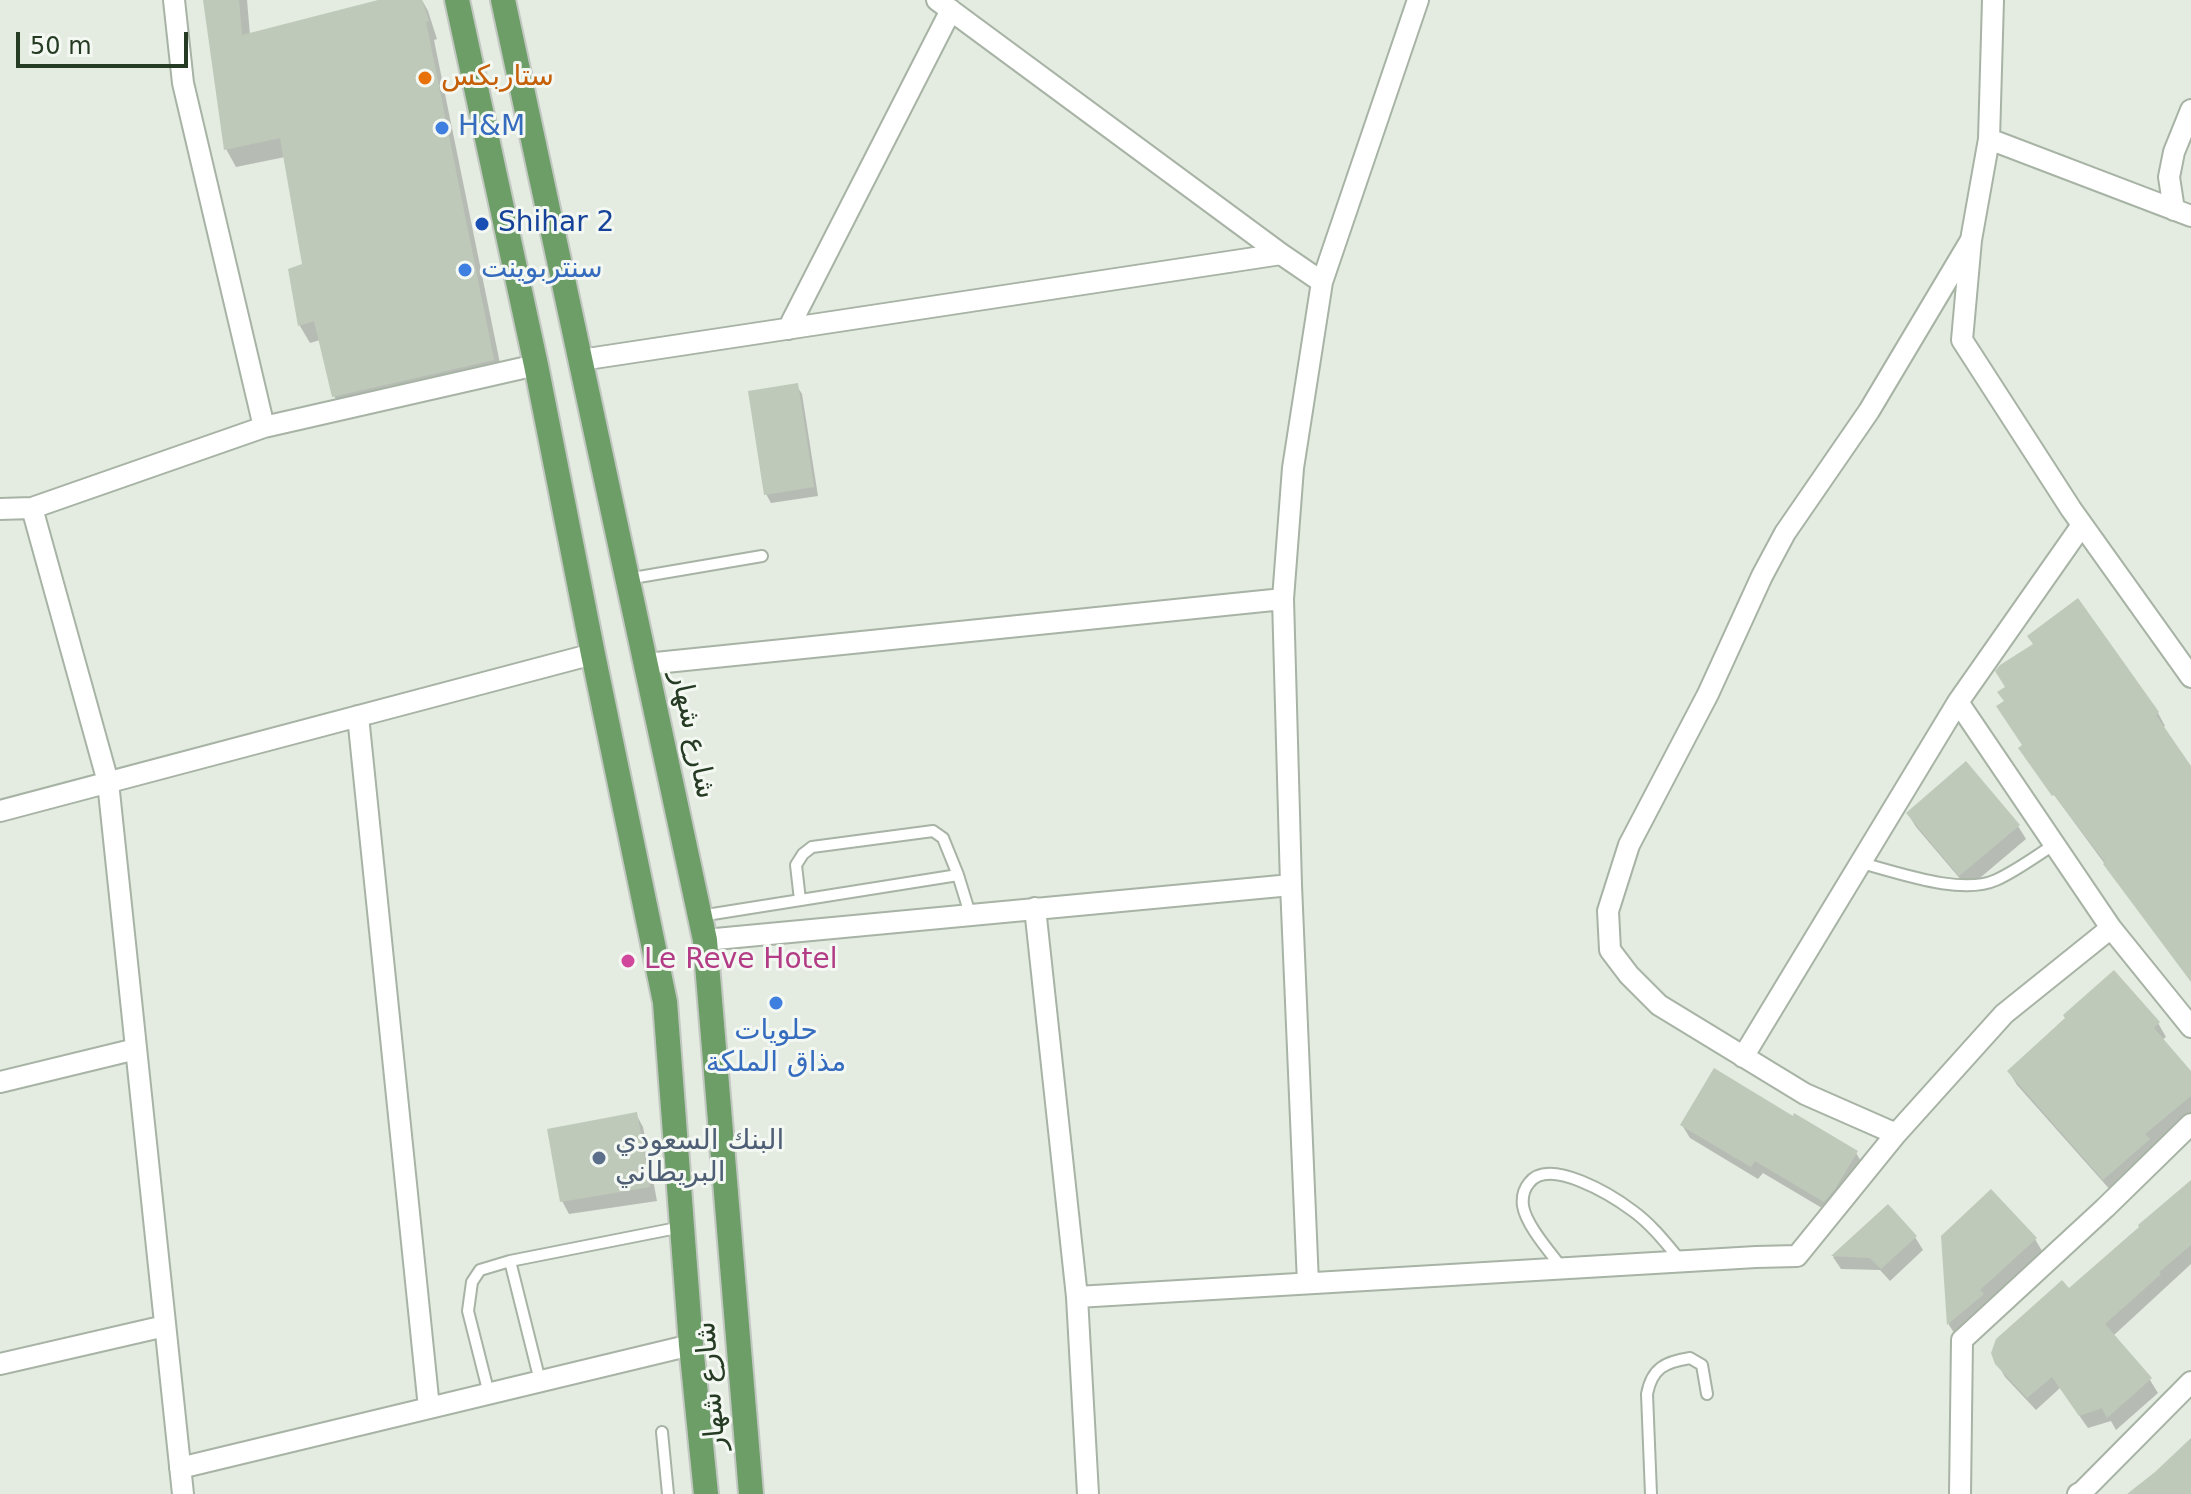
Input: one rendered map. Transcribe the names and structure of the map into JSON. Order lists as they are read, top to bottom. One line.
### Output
{"streets":{"main road":["شارع شهار"]},"places":["ستاربكس","H&M","Shihar 2","سنتربوينت","Le Reve Hotel","حلويات مذاق الملكة","البنك السعودي البريطاني"],"scale_bar":"50 m"}
